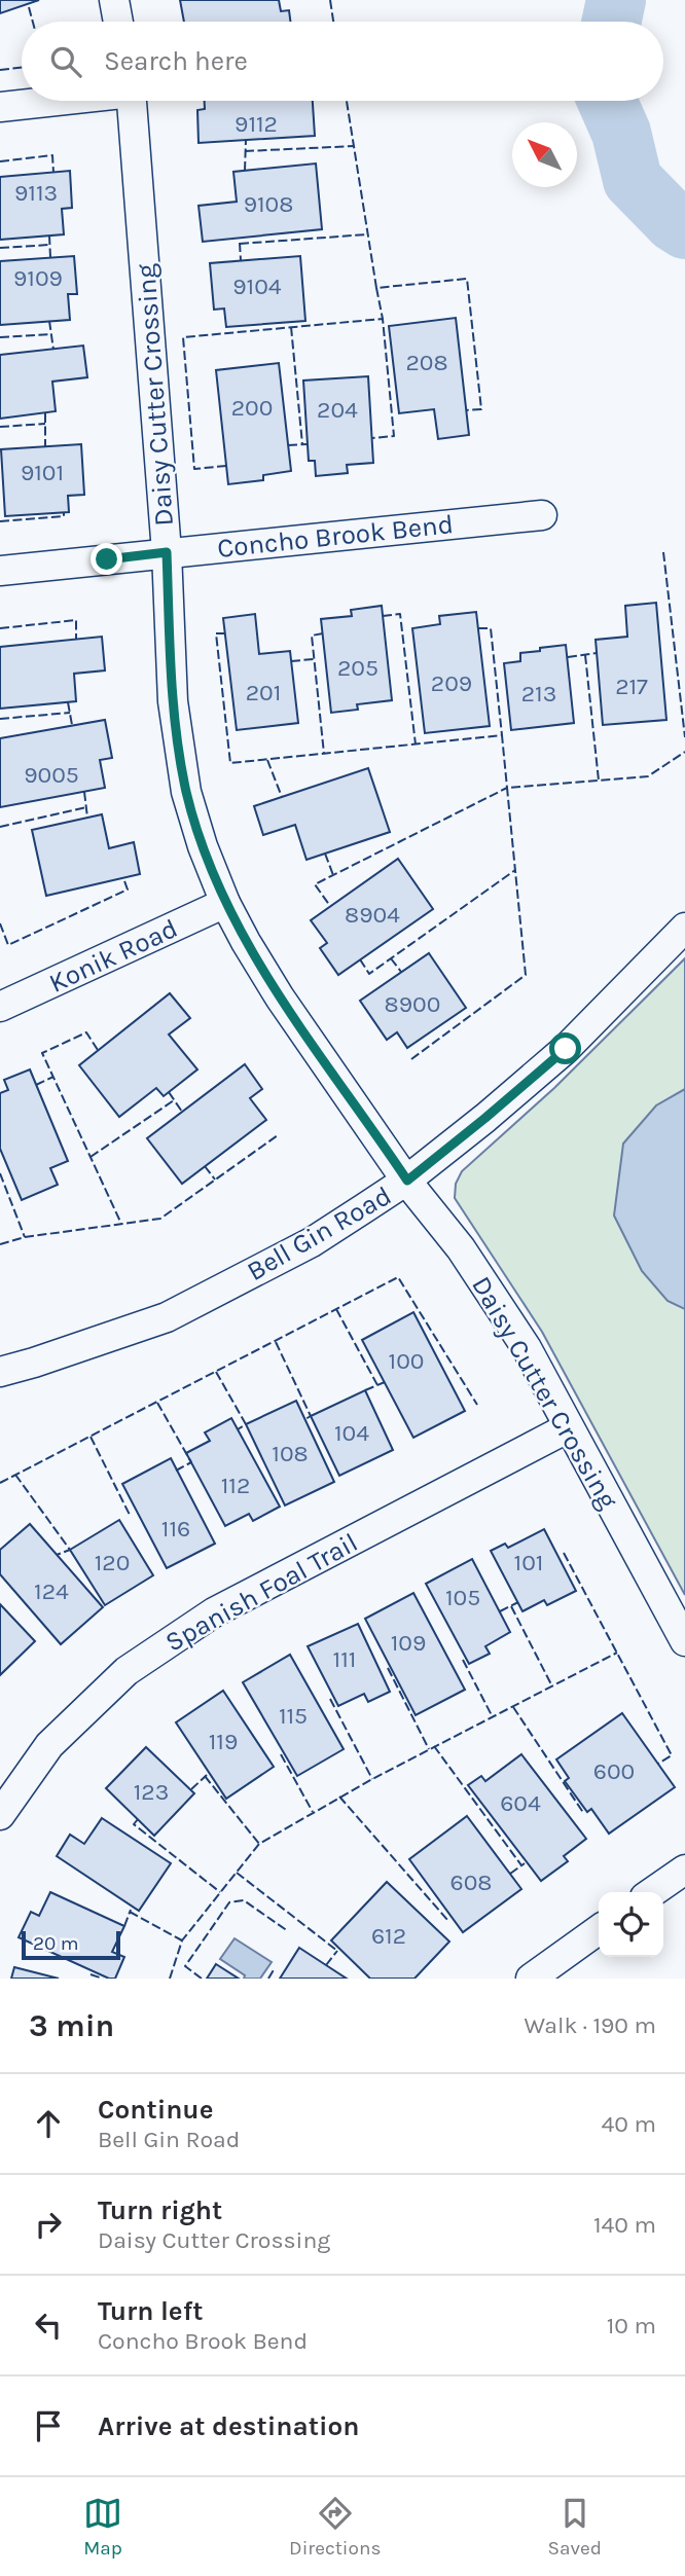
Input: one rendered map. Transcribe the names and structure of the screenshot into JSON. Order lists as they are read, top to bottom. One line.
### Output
{"streets":{"street":["Daisy Cutter Crossing","Concho Brook Bend","Konik Road","Bell Gin Road","Spanish Foal Trail"]},"crossings":[["Daisy Cutter Crossing","Concho Brook Bend"],["Daisy Cutter Crossing","Konik Road"],["Daisy Cutter Crossing","Bell Gin Road"],["Daisy Cutter Crossing","Spanish Foal Trail"]],"house_numbers":["9112","9113","9108","9109","9104","208","200","204","9101","205","209","217","201","213","9005","8904","8900","100","104","108","112","116","120","101","124","105","109","111","115","119","600","123","604","608","612"],"scale_bar":"20 m","north":"top left","page":{"search":"Search here","scale":"20 m","heading":["3 min","Walk · 190 m"],"list":[["Continue","Bell Gin Road","40 m"],["Turn right","Daisy Cutter Crossing","140 m"],["Turn left","Concho Brook Bend","10 m"],"Arrive at destination"],"nav":["Map","Directions","Saved"]}}
